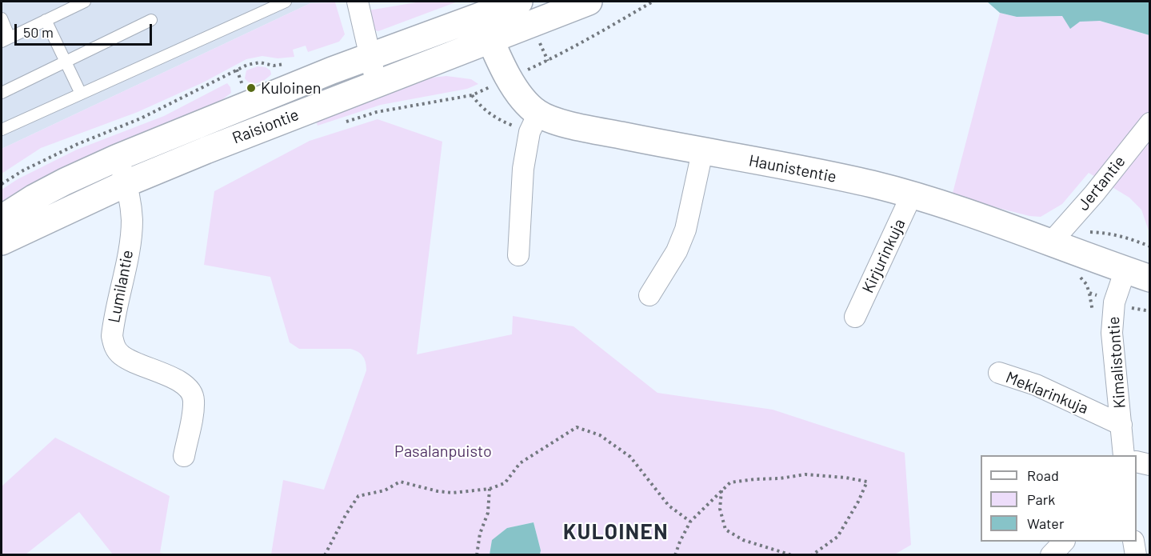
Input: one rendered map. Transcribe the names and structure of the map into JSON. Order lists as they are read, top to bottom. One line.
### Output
{"streets":{"main road":["Raisiontie","Haunistentie"],"street":["Jertantie","Kirjurinkuja","Lumilantie","Kimalistontie","Meklarinkuja"]},"crossings":[["Raisiontie","Haunistentie"],["Raisiontie","Lumilantie"],["Haunistentie","Jertantie"],["Haunistentie","Kirjurinkuja"],["Haunistentie","Kimalistontie"],["Kimalistontie","Meklarinkuja"]],"districts":["KULOINEN"],"parks":["Pasalanpuisto"],"places":["Kuloinen"],"legend":["Road","Park","Water"],"scale_bar":"50 m"}
